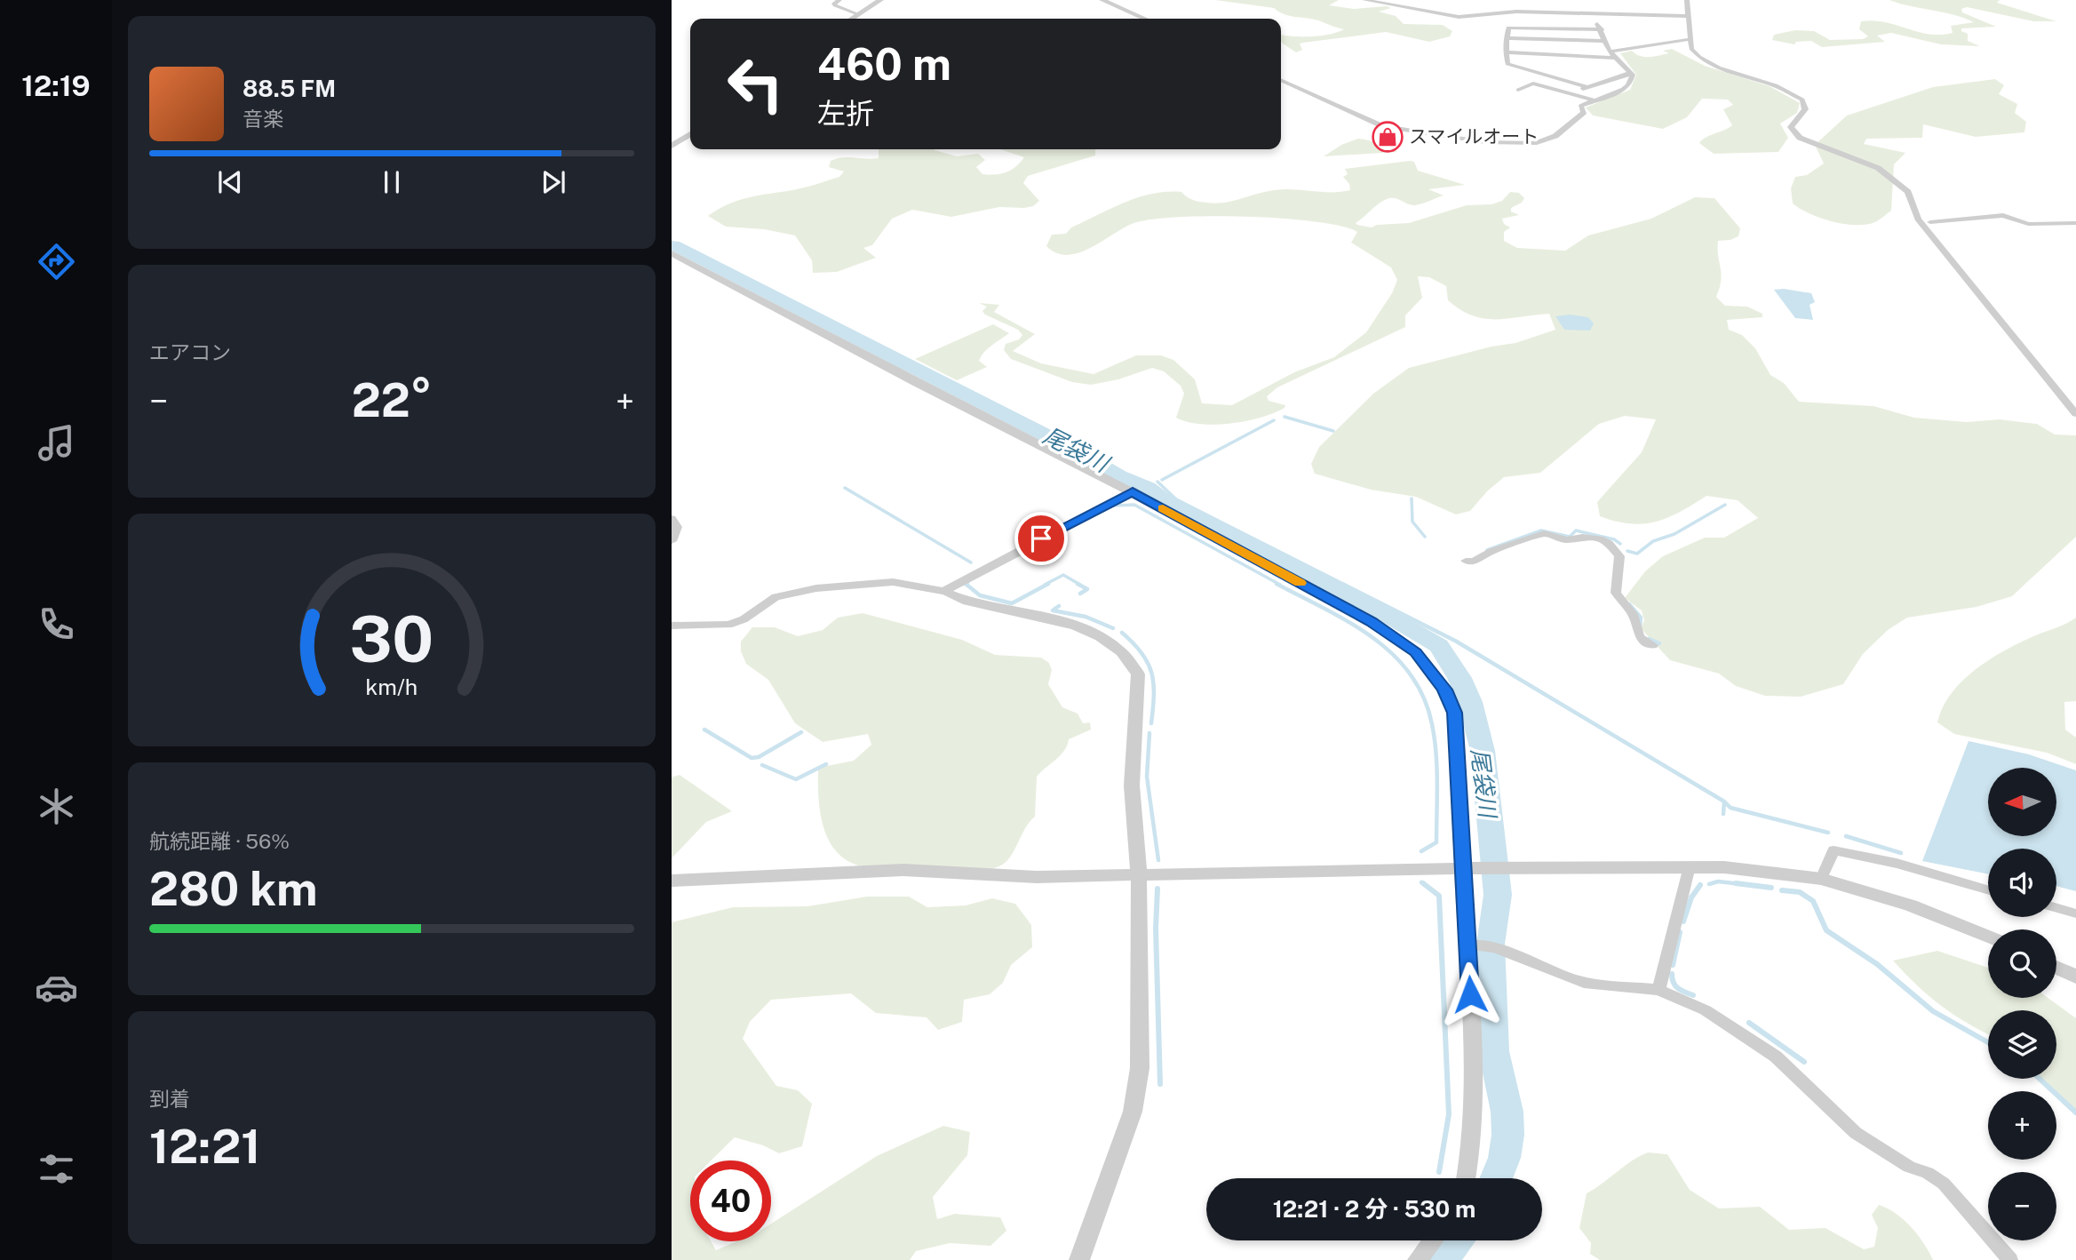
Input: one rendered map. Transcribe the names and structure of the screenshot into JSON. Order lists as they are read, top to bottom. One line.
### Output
{"water":["尾袋川"],"places":{"shop":["スマイルオート"]},"north":"left","page":{"tabs":"12:19","turn":["460 m","左折"],"song":["88.5 FM","音楽"],"tile":["エアコン",["航続距離 · 56%","280 km"],["到着","12:21"]],"heat":["−","22°","+"],"map_buttons":["+","−"],"limit":"40","trip":"12:21 · 2 分 · 530 m","gauge":["30","km/h"]}}
